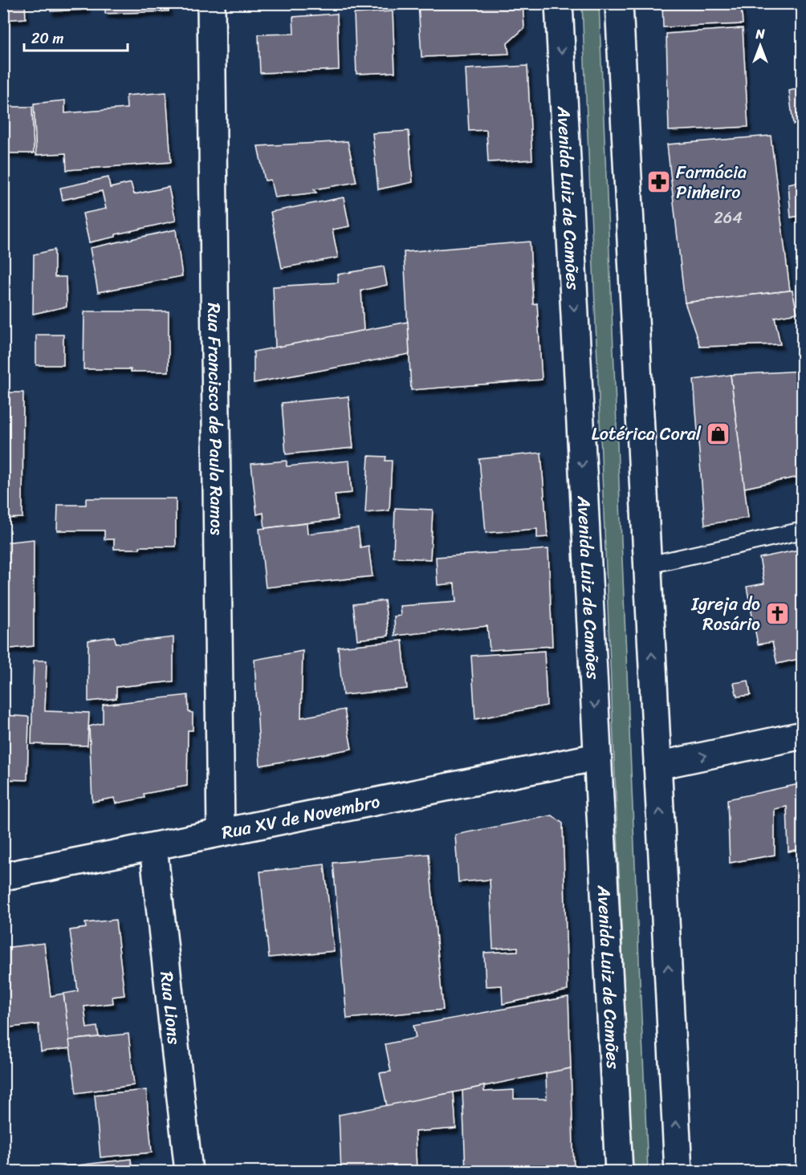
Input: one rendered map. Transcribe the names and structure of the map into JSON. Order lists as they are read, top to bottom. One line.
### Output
{"streets":{"main road":["Avenida Luiz de Camões","Rua Francisco de Paula Ramos","Rua XV de Novembro","Rua Lions"]},"crossings":[["Avenida Luiz de Camões","Rua XV de Novembro"],["Rua Francisco de Paula Ramos","Rua XV de Novembro"],["Rua XV de Novembro","Rua Lions"]],"places":{"pharmacy":["Farmácia Pinheiro"],"shop":["Lotérica Coral"],"church":["Igreja do Rosário"]},"house_numbers":["264"],"scale_bar":"20 m","north":"top"}
